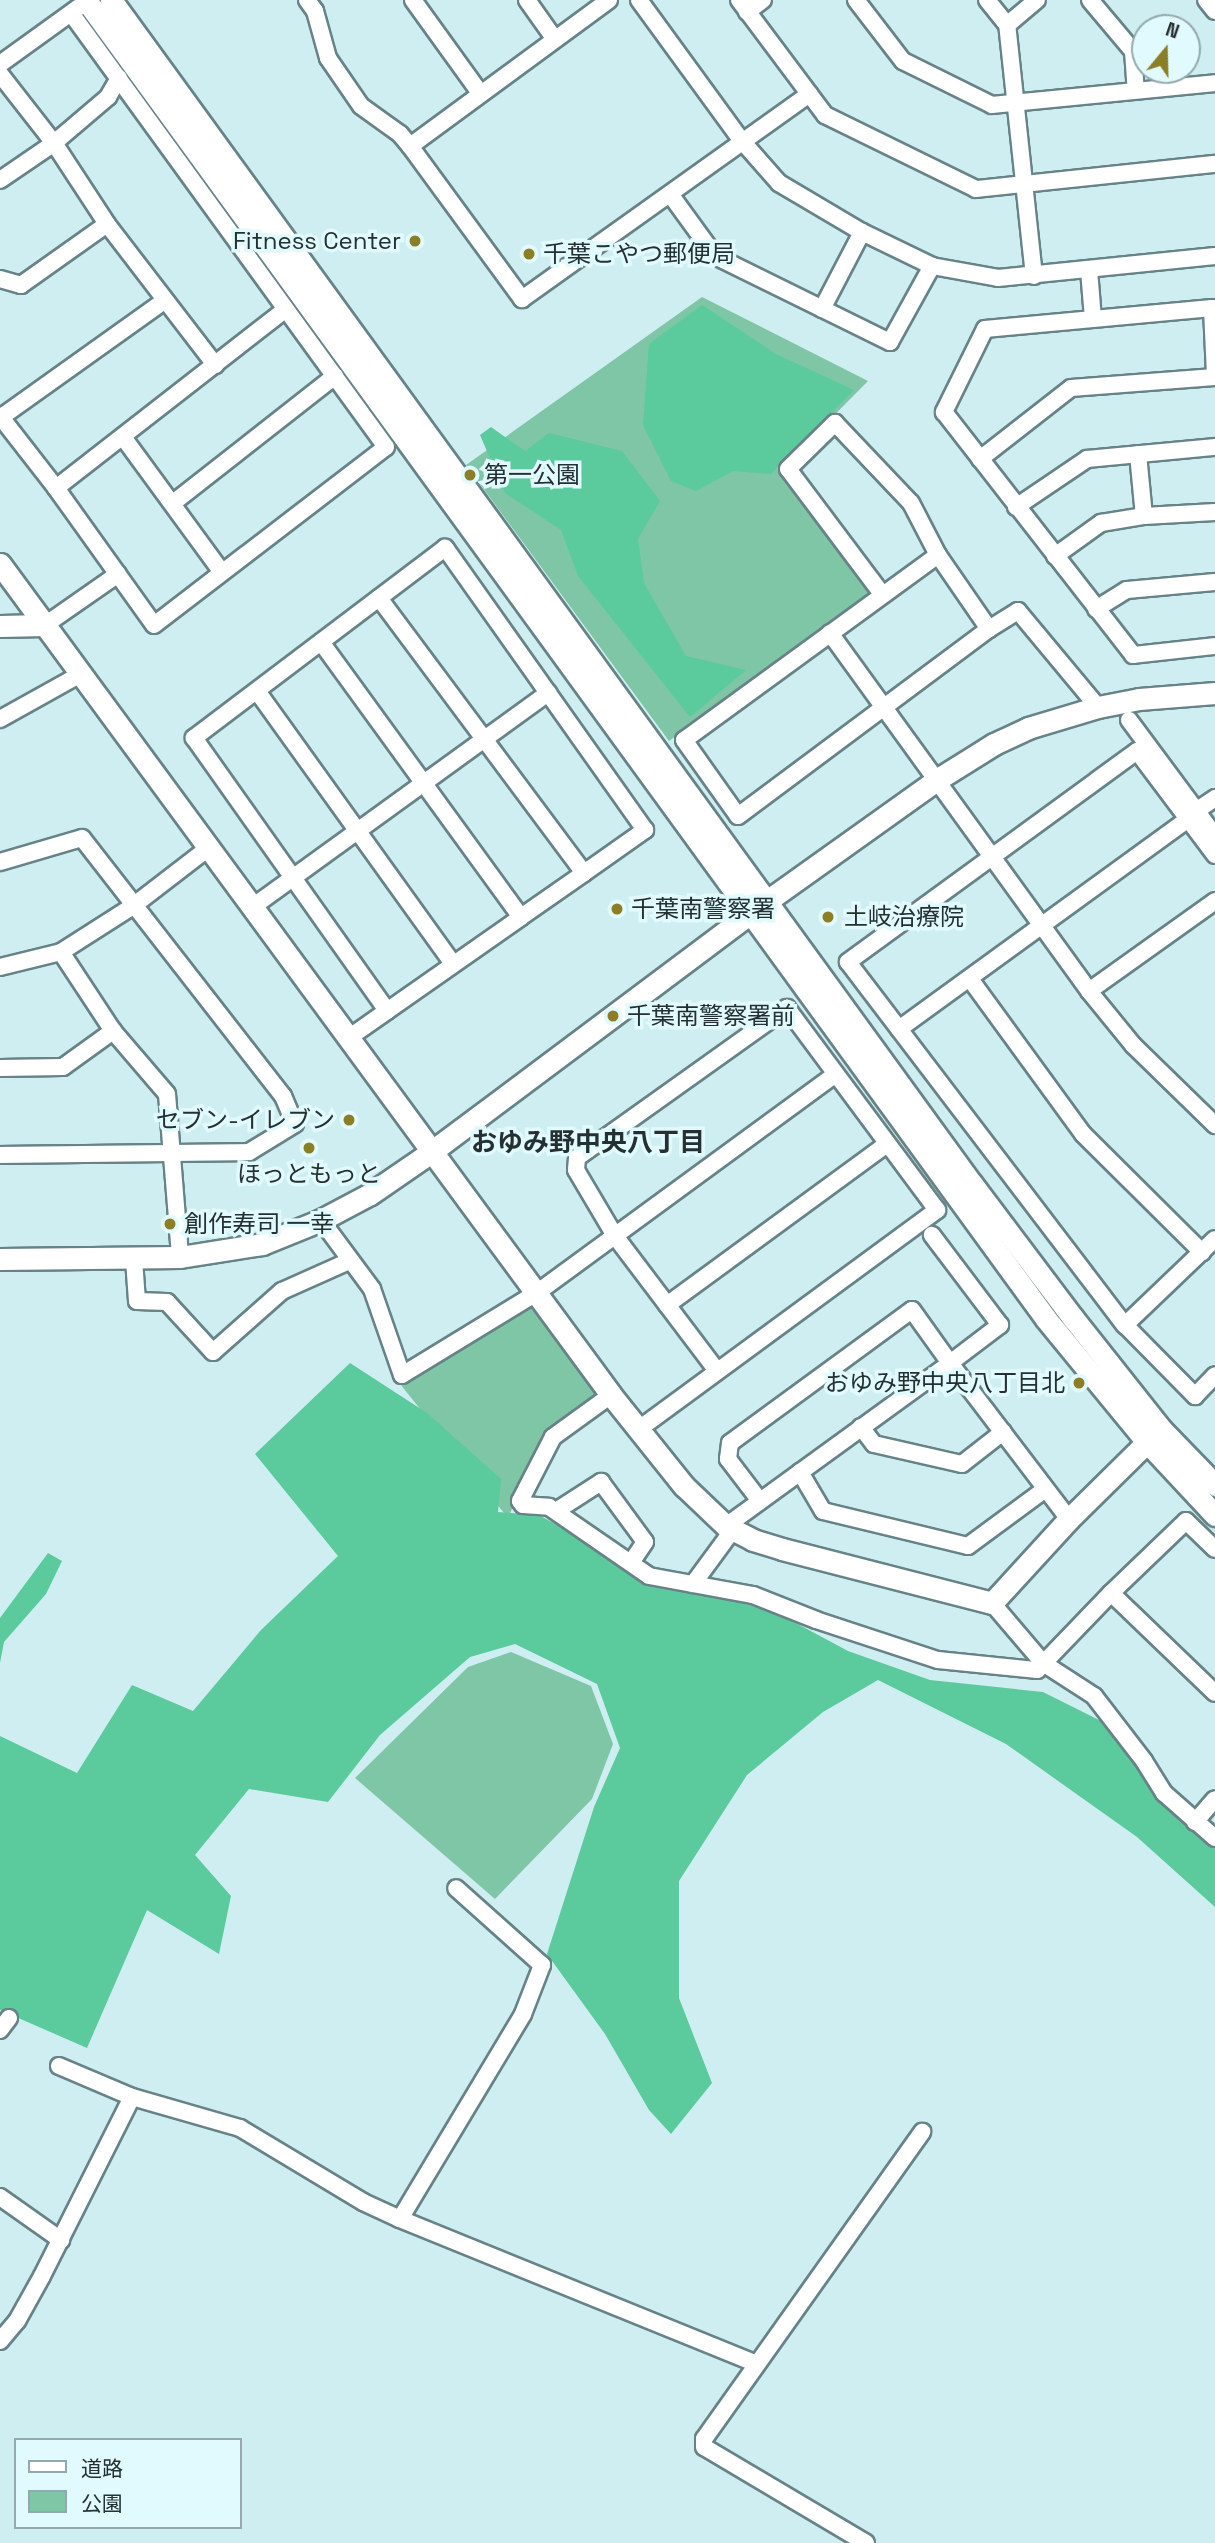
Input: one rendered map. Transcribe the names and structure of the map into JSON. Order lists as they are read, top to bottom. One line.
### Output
{"districts":["おゆみ野中央八丁目"],"places":["Fitness Center","千葉こやつ郵便局","第一公園","千葉南警察署","土岐治療院","千葉南警察署前","セブン-イレブン","ほっともっと","創作寿司 一幸","おゆみ野中央八丁目北"],"legend":["道路","公園"],"north":"top"}
